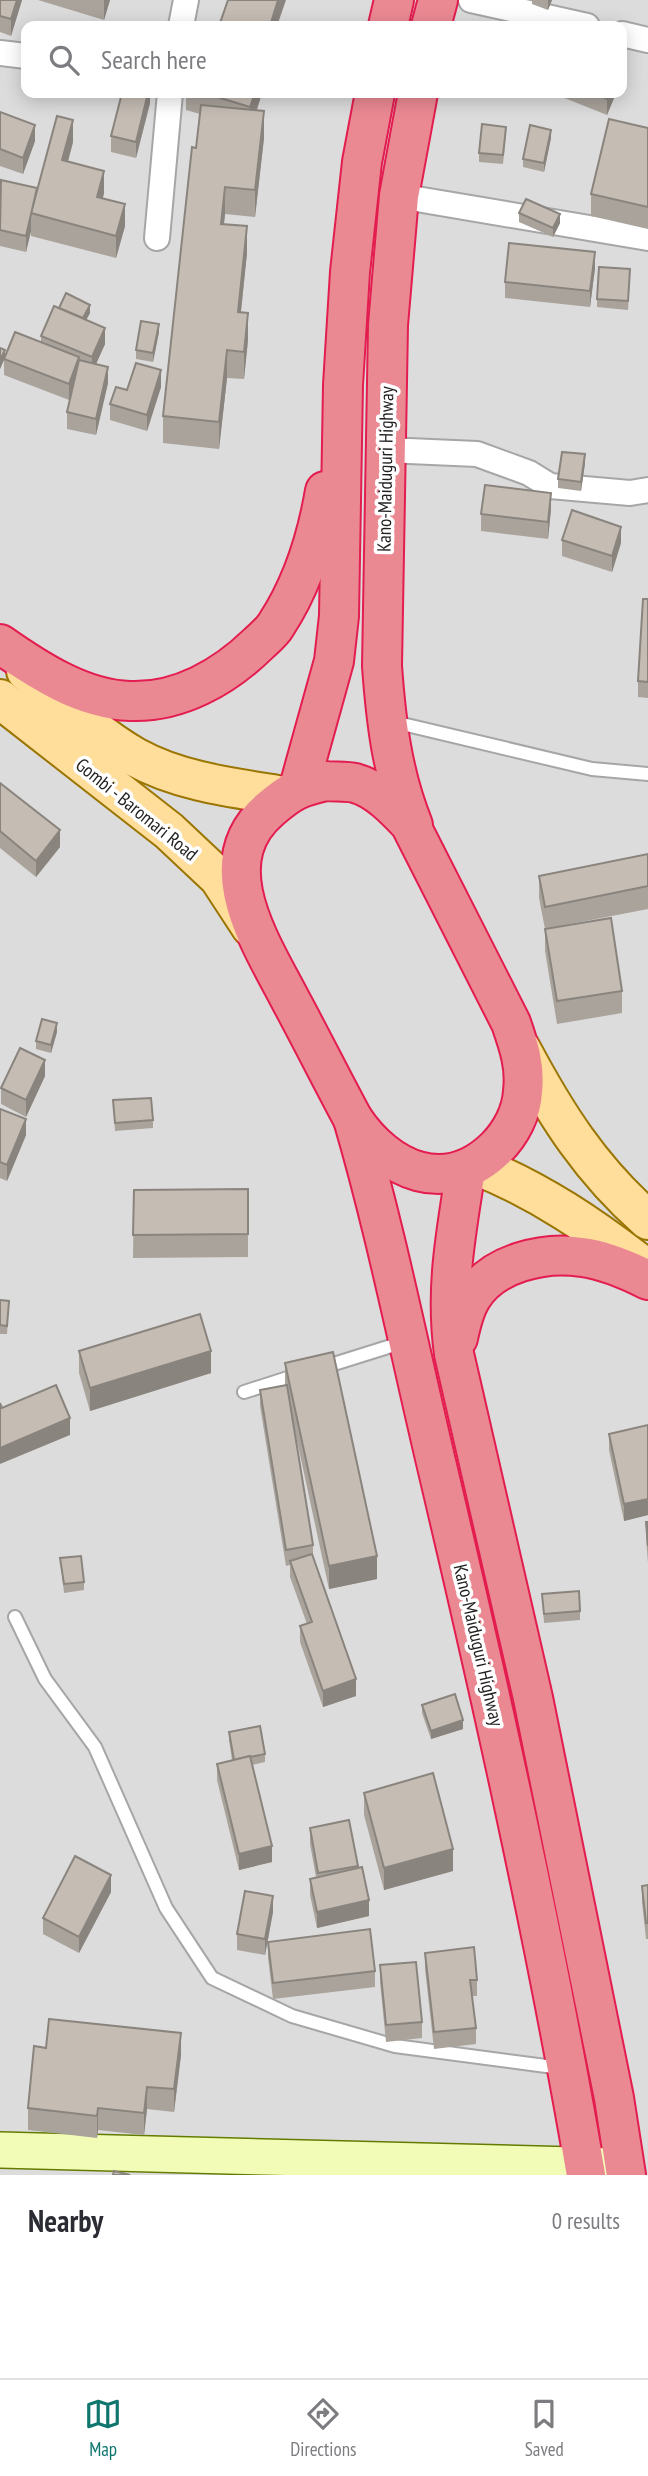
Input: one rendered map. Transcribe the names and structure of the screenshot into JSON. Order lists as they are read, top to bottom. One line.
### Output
{"streets":{"highway":["Kano-Maiduguri Highway"],"main road":["Gombi - Baromari Road"]},"page":{"search":"Search here","heading":["Nearby","0 results"],"nav":["Map","Directions","Saved"]}}
